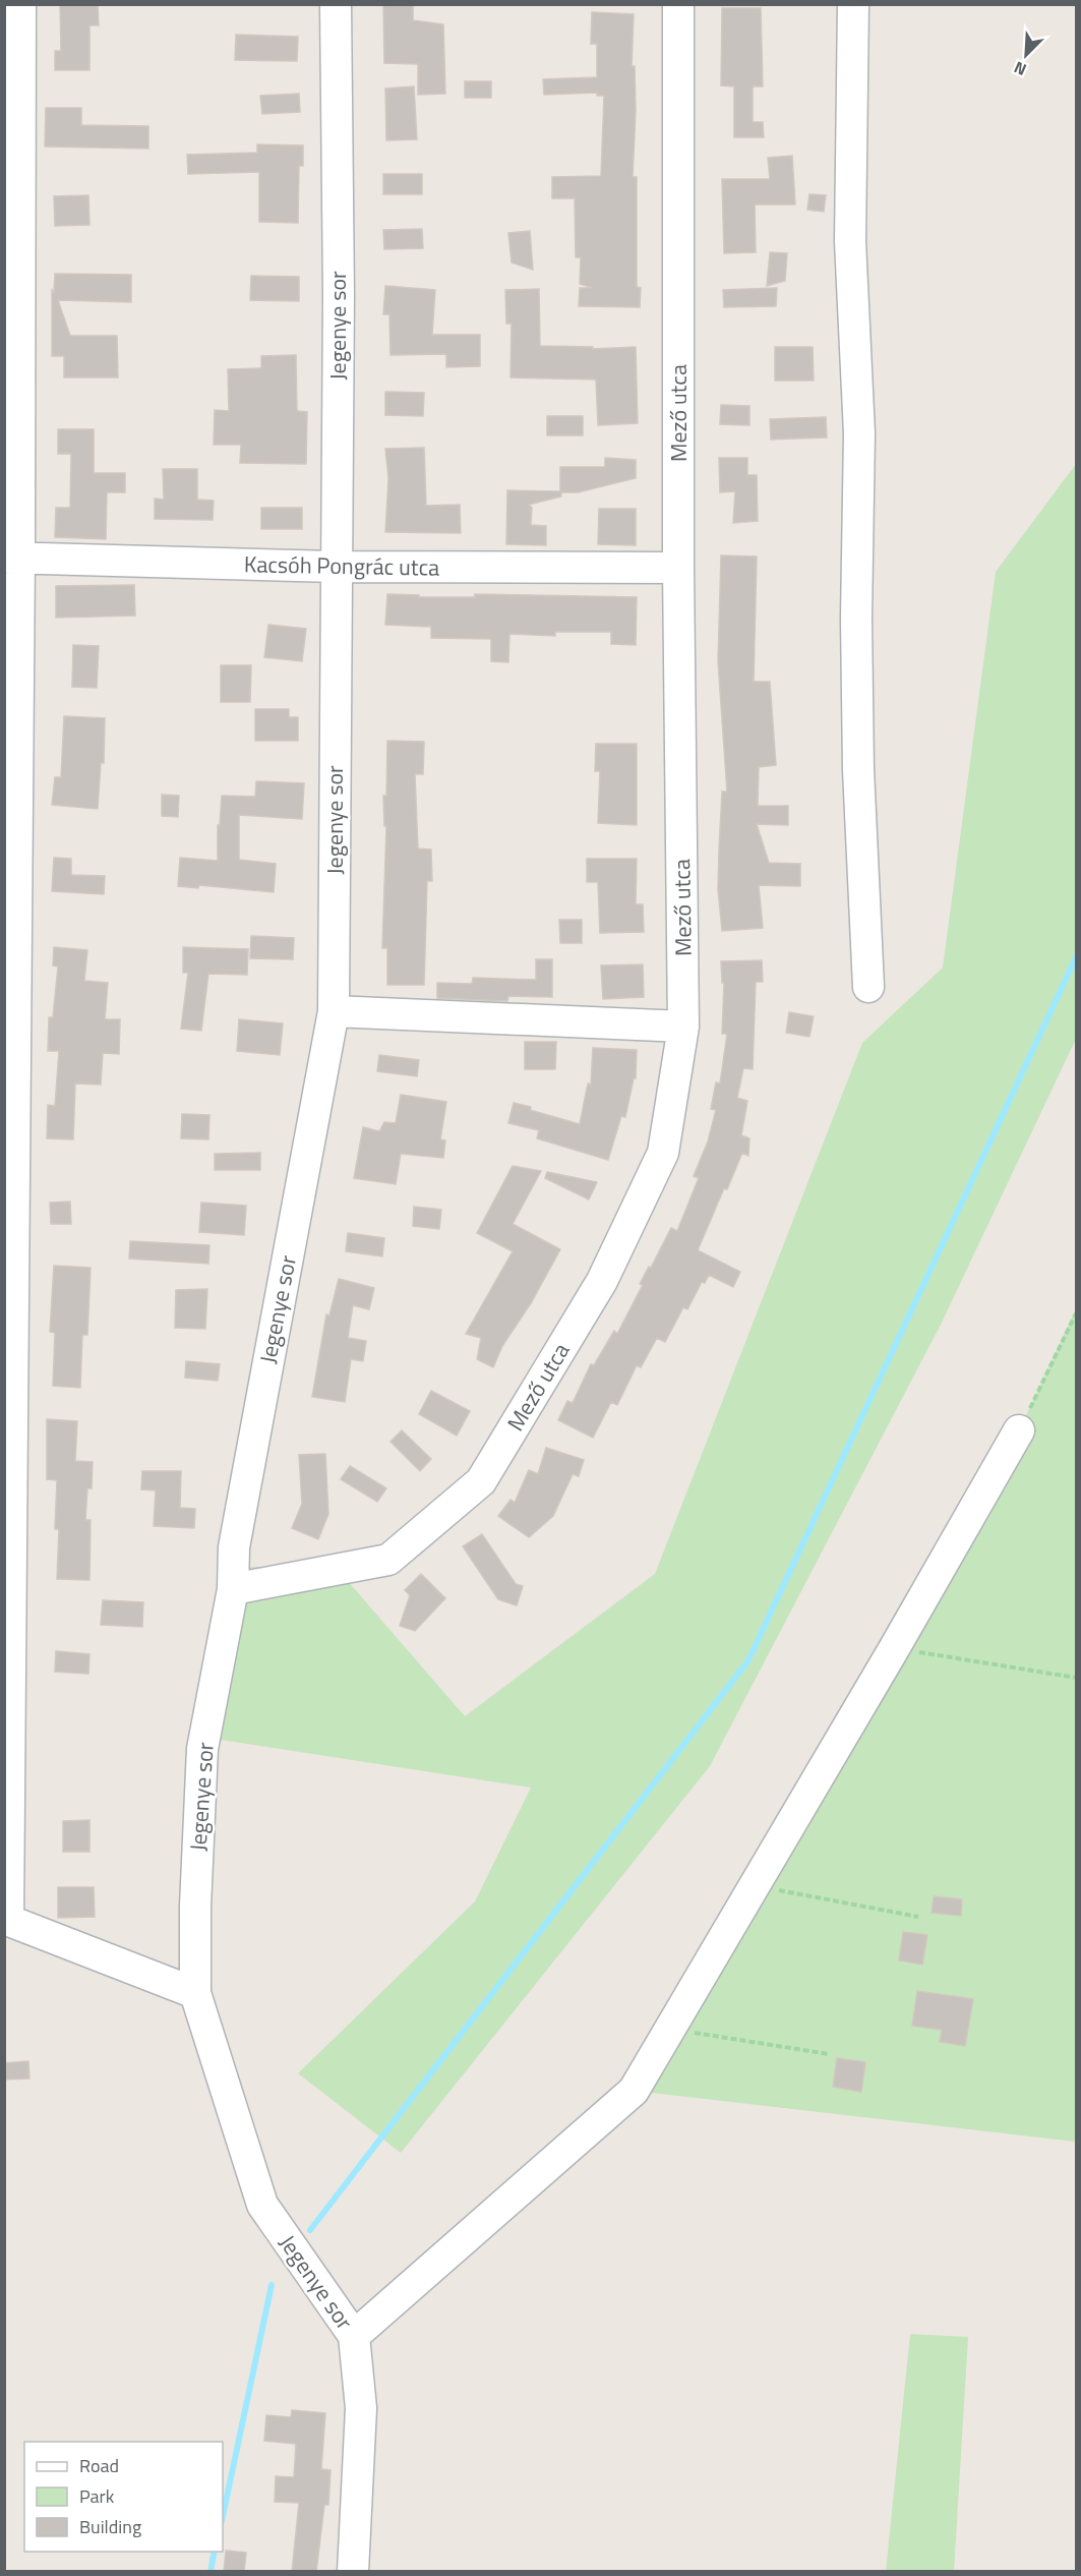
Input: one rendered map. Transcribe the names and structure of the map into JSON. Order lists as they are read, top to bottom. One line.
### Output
{"streets":{"street":["Jegenye sor","Mező utca","Kacsóh Pongrác utca"]},"crossings":[["Jegenye sor","Mező utca"],["Jegenye sor","Kacsóh Pongrác utca"],["Mező utca","Kacsóh Pongrác utca"]],"legend":["Road","Park","Building"],"north":"bottom left"}
